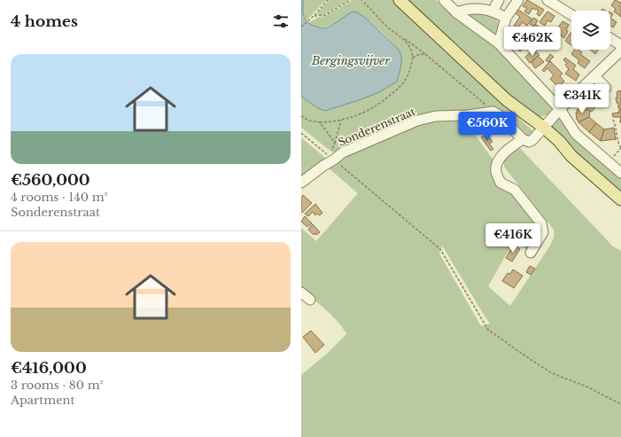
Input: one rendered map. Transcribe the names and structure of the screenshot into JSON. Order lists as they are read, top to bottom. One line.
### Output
{"streets":{"street":["Sonderenstraat"]},"water":["Bergingsvijver"],"page":{"heading":"4 homes","price":["€462K","€341K","€560K","€416K"],"list":[{"name":"€560,000","note":"4 rooms · 140 m² · Sonderenstraat"},{"name":"€416,000","note":"3 rooms · 80 m² · Apartment"}]}}
